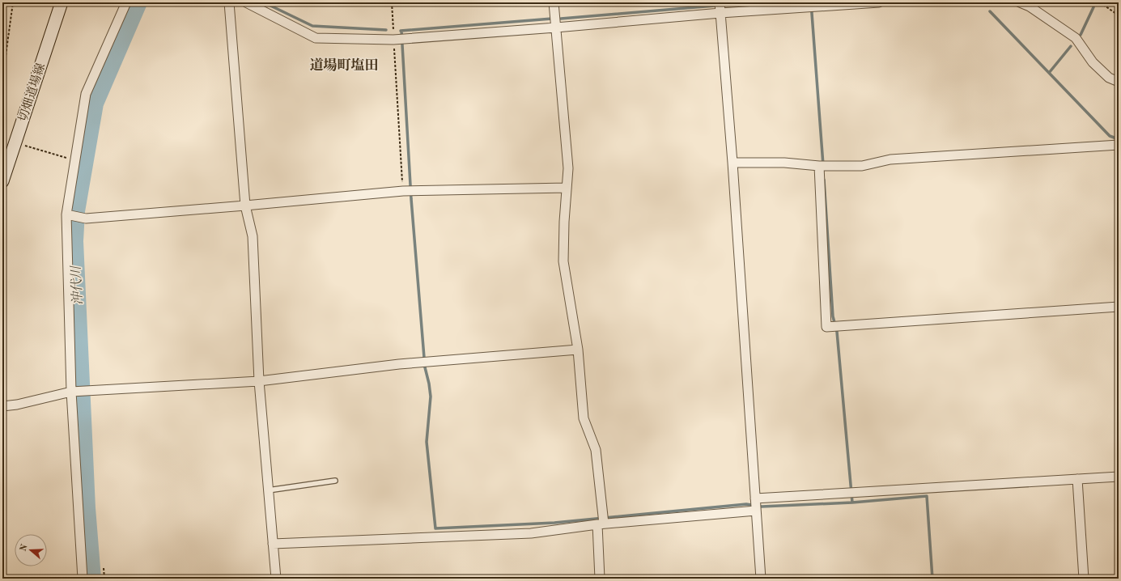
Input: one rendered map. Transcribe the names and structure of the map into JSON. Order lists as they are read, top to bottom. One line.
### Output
{"streets":{"main road":["切畑道場線"]},"districts":["道場町塩田"],"water":["沖代川"],"north":"left"}
